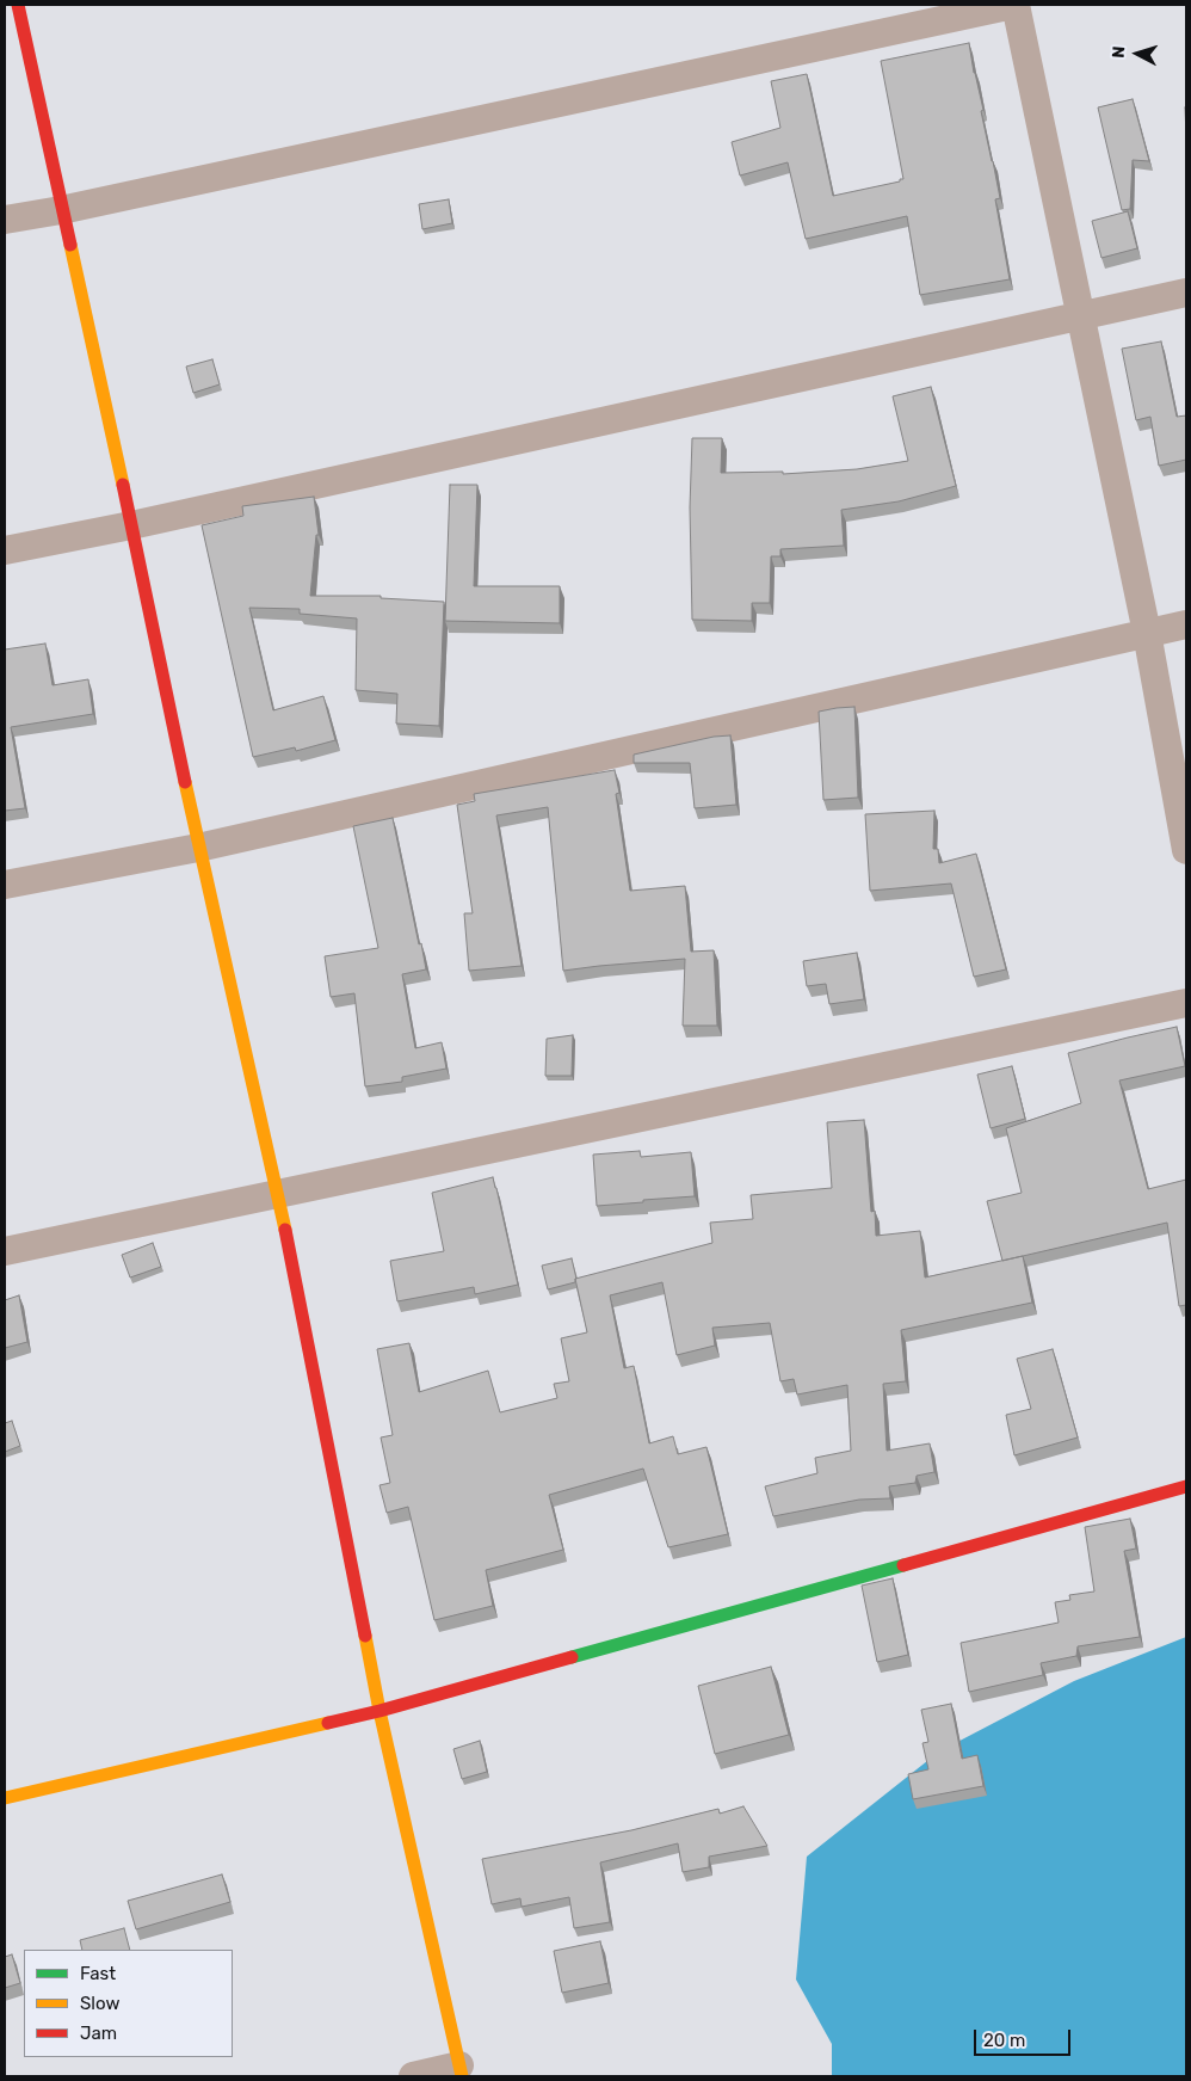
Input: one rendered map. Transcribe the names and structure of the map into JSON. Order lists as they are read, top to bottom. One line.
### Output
{"legend":["Fast","Slow","Jam"],"scale_bar":"20 m","north":"left"}
